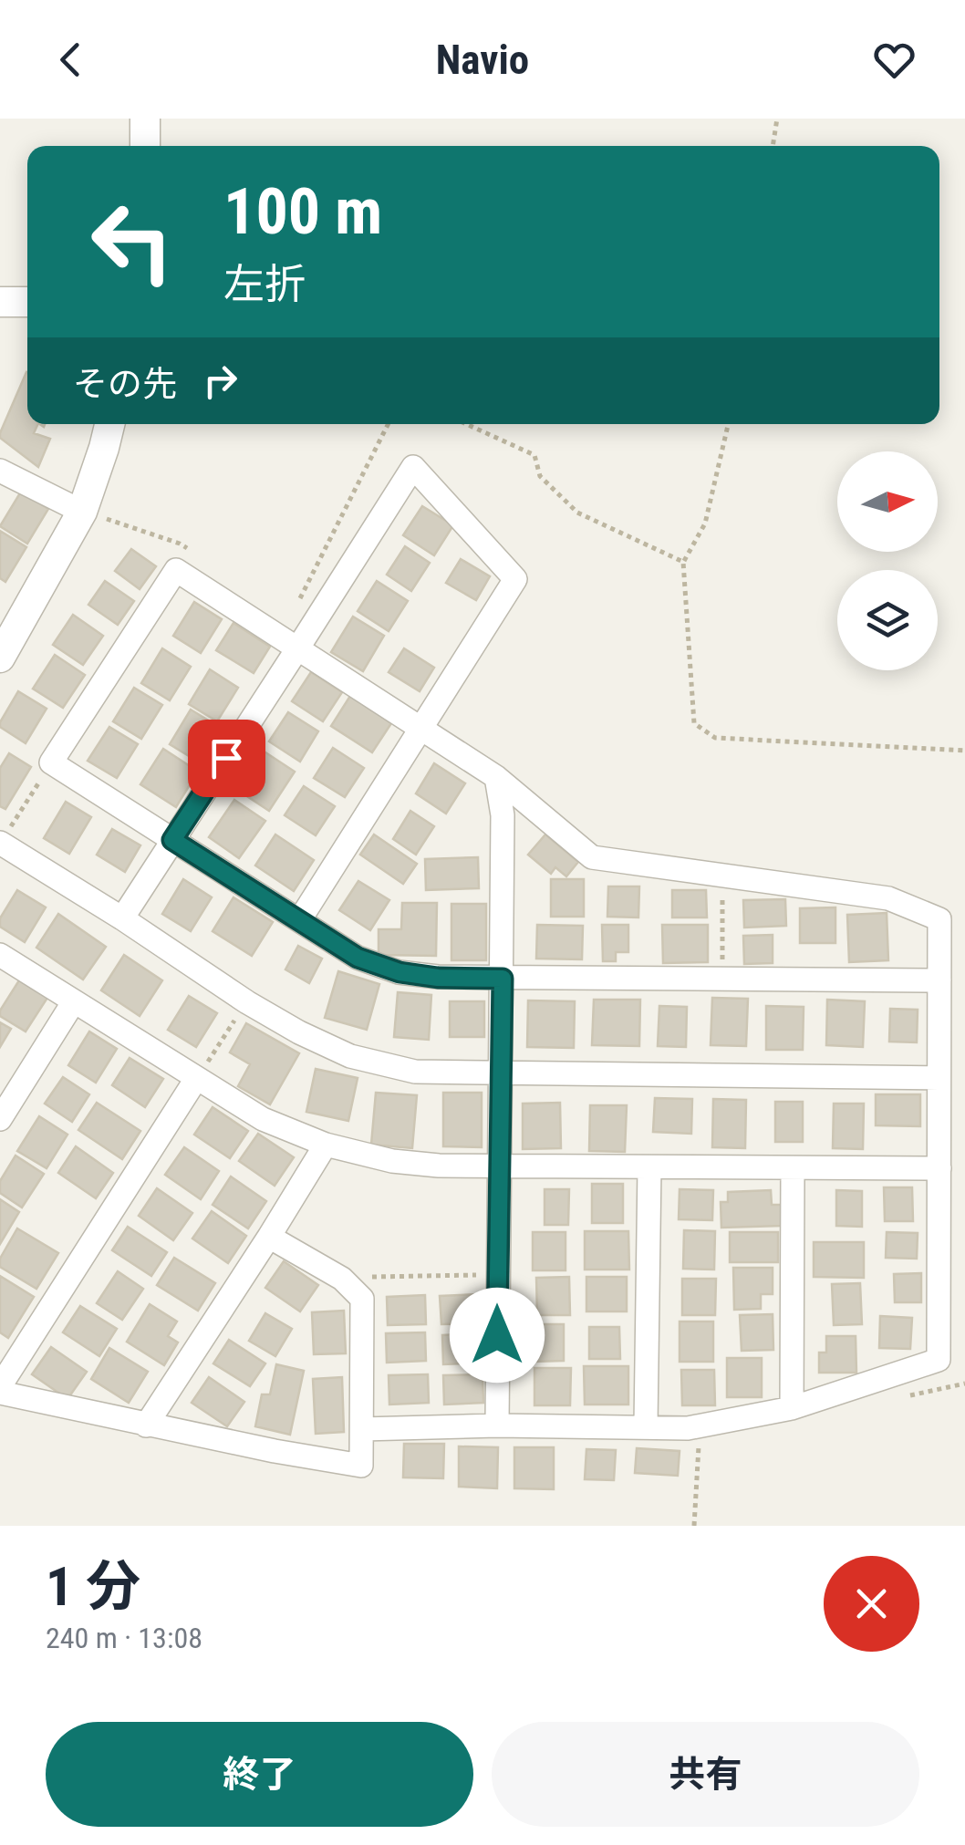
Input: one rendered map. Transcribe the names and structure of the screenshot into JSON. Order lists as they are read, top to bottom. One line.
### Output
{"north":"right","page":{"header":"Navio","turn":["100 m","左折"],"then":"その先","heading":["1 分","240 m · 13:08"],"buttons":["終了","共有"]}}
